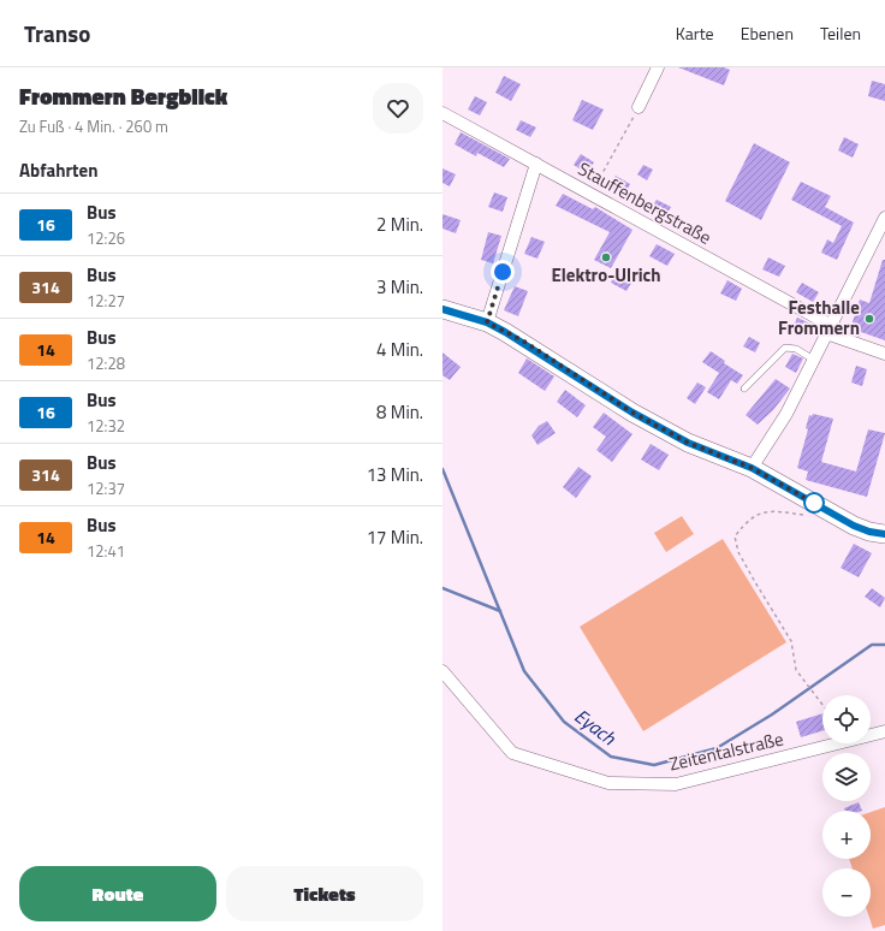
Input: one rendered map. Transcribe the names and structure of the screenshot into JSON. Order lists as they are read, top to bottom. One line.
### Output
{"streets":{"street":["Stauffenbergstraße","Zeitentalstraße"]},"water":["Eyach"],"places":["Elektro-Ulrich","Festhalle Frommern"],"lines":["bus line 16"],"page":{"header":"Transo","nav":["Karte","Ebenen","Teilen"],"heading":[["Frommern Bergblick","Zu Fuß · 4 Min. · 260 m"],"Abfahrten"],"list":[{"mark":"16","name":"Bus","note":"12:26","value":"2 Min."},{"mark":"314","name":"Bus","note":"12:27","value":"3 Min."},{"mark":"14","name":"Bus","note":"12:28","value":"4 Min."},{"mark":"16","name":"Bus","note":"12:32","value":"8 Min."},{"mark":"314","name":"Bus","note":"12:37","value":"13 Min."},{"mark":"14","name":"Bus","note":"12:41","value":"17 Min."}],"map_buttons":["+","−"],"buttons":["Route","Tickets"]}}
